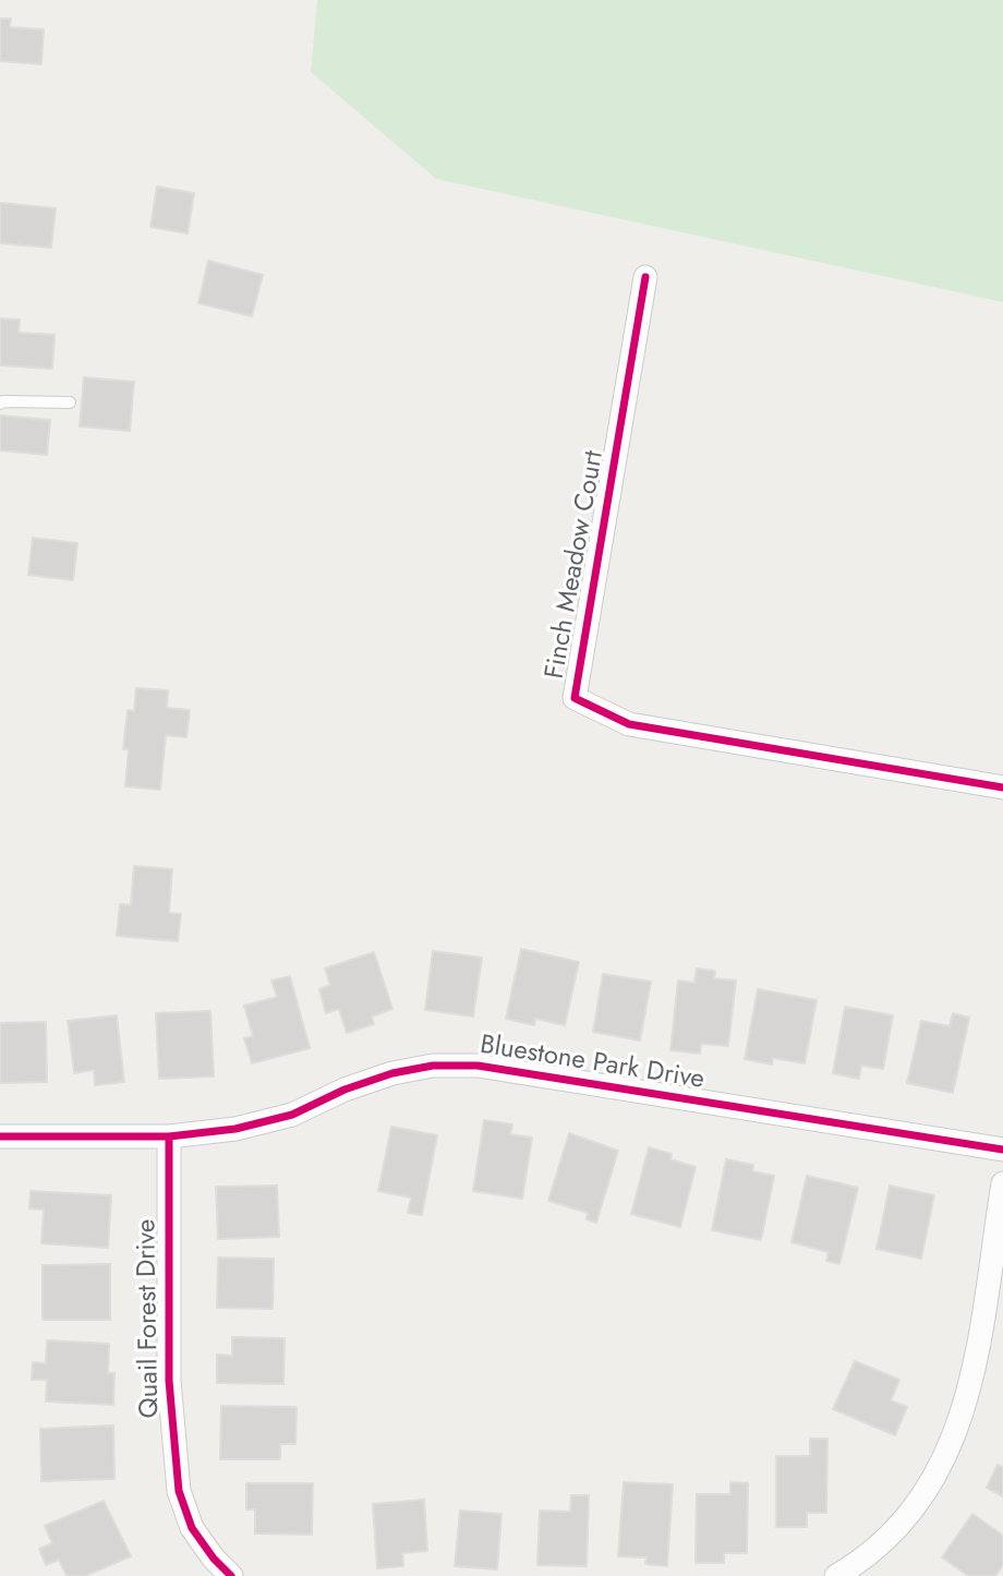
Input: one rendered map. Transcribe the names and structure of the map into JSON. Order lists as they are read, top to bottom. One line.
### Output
{"streets":{"street":["Finch Meadow Court","Bluestone Park Drive","Quail Forest Drive"]},"crossings":[["Bluestone Park Drive","Quail Forest Drive"]]}
